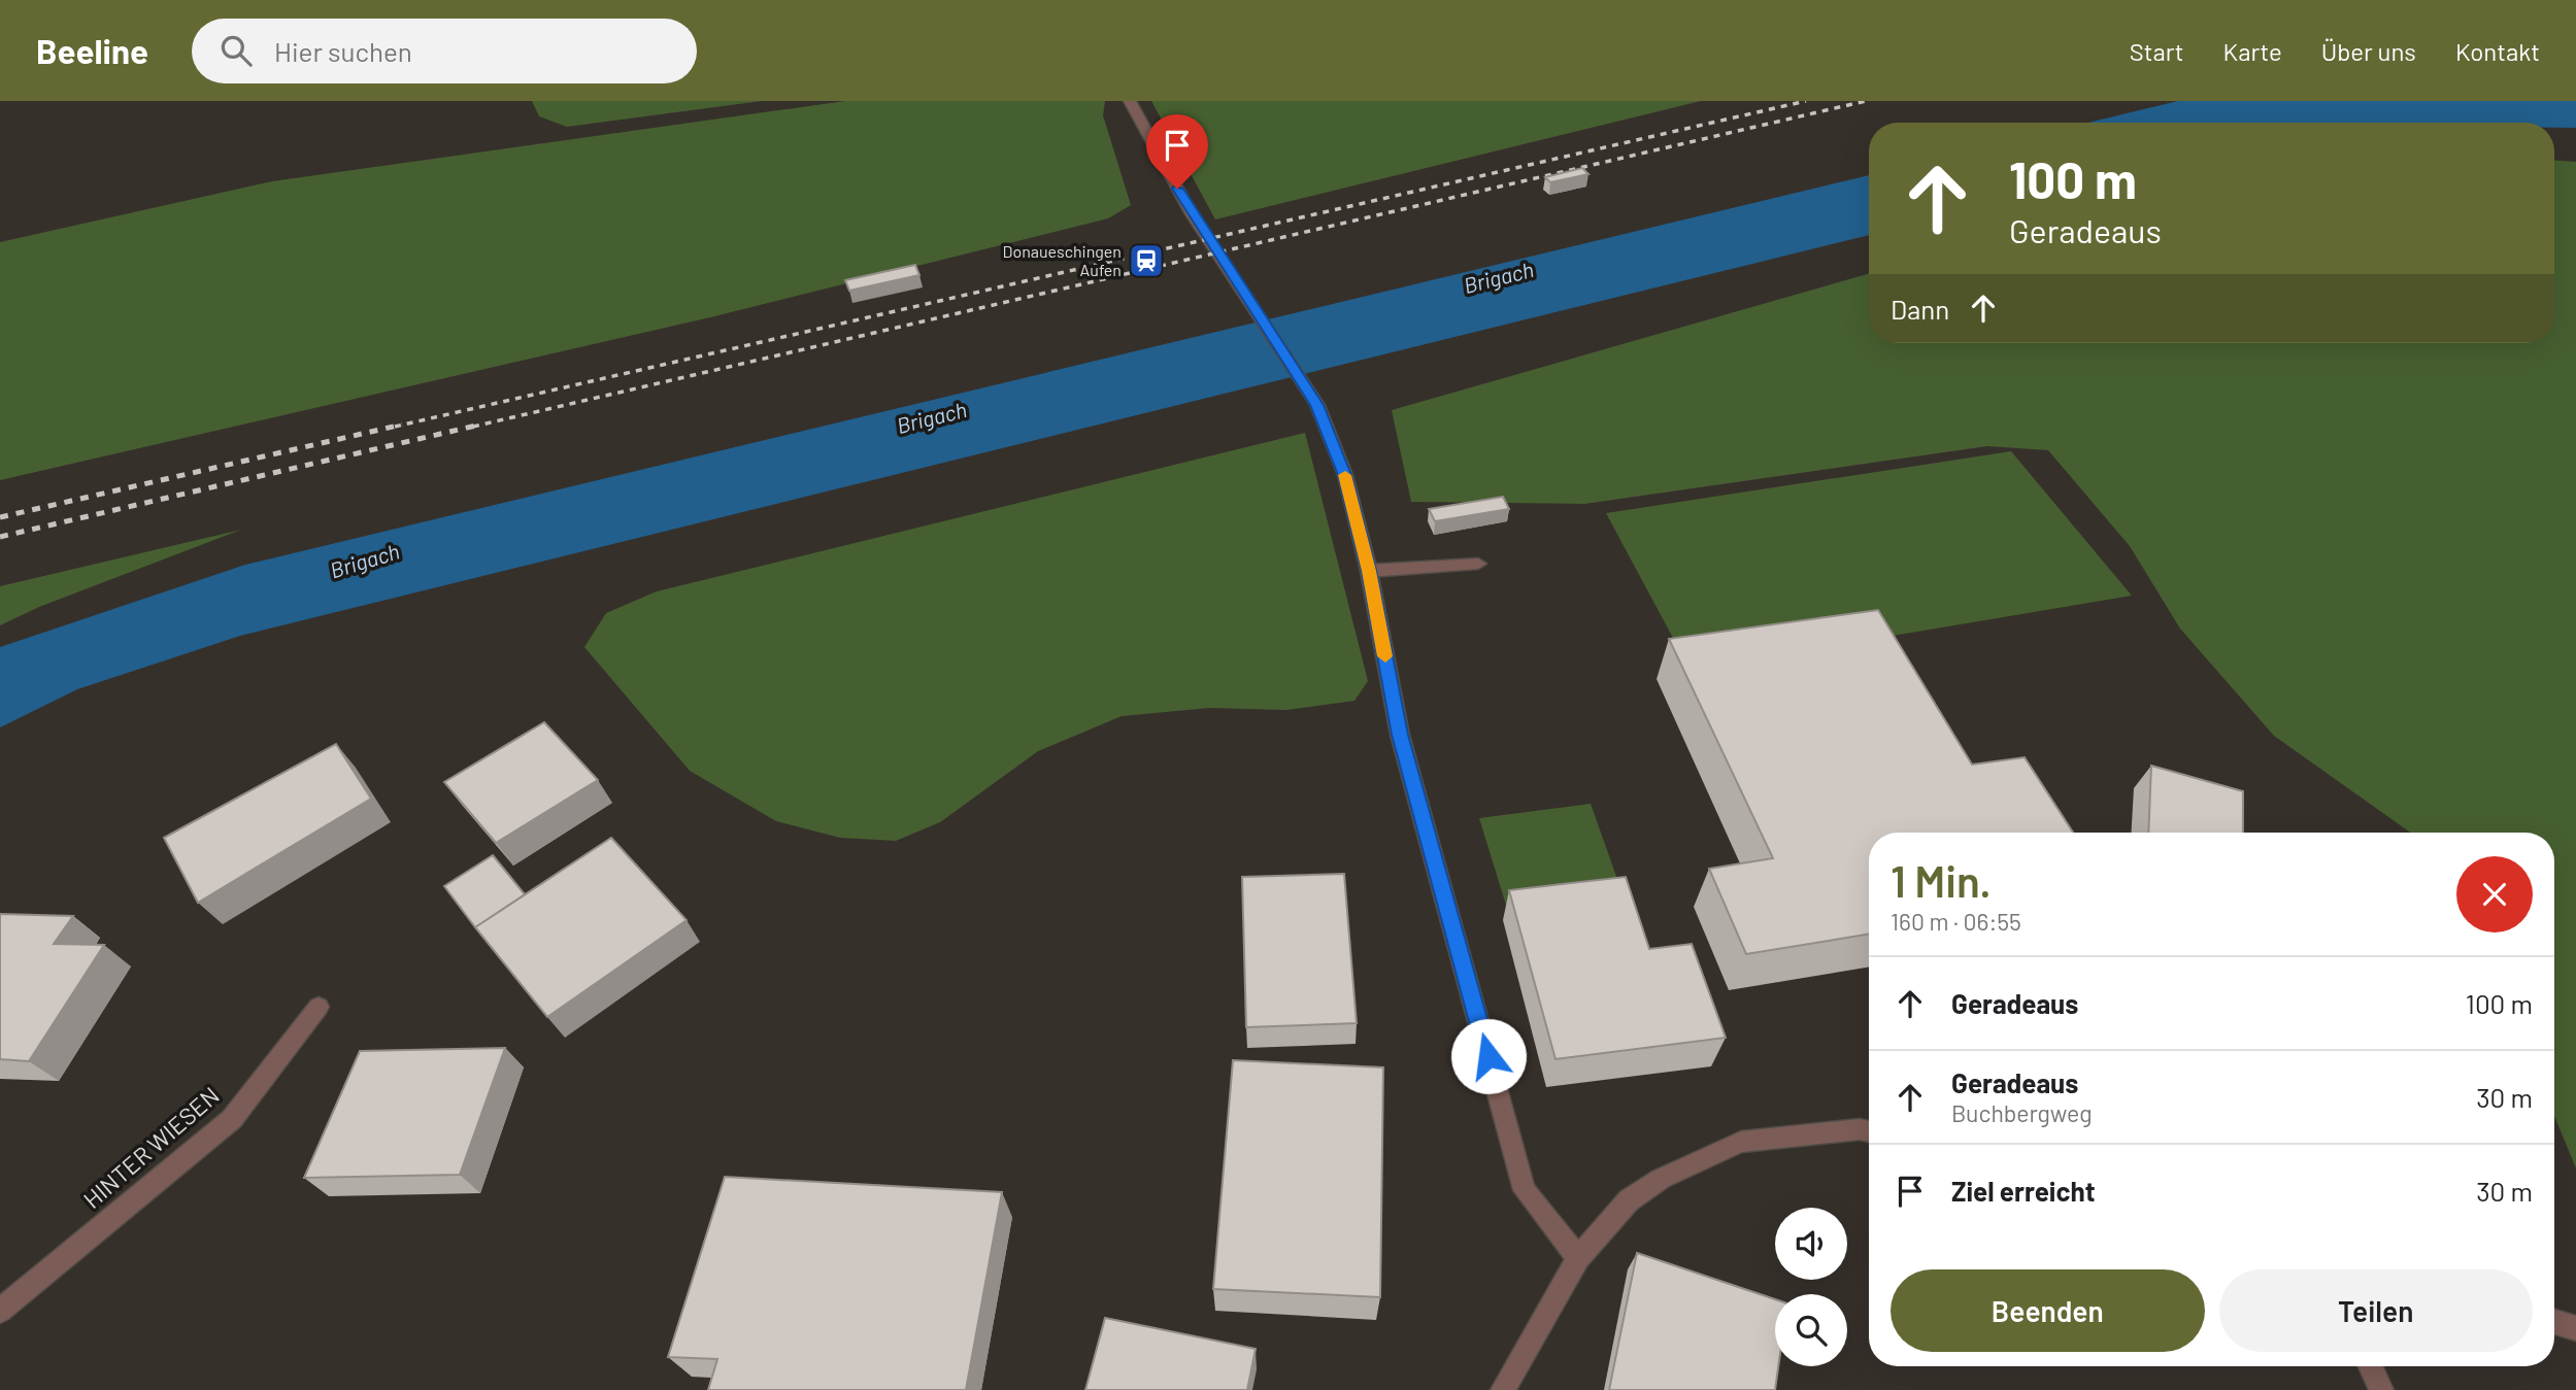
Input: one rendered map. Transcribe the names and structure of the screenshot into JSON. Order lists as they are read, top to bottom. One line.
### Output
{"streets":{"street":["HINTER WIESEN"]},"water":["Brigach"],"places":{"station":["Donaueschingen Aufen"]},"page":{"header":"Beeline","search":"Hier suchen","nav":["Start","Karte","Über uns","Kontakt"],"turn":["100 m","Geradeaus"],"then":"Dann","heading":["1 Min.","160 m · 06:55"],"list":[{"name":"Geradeaus","value":"100 m"},{"name":"Geradeaus","note":"Buchbergweg","value":"30 m"},{"name":"Ziel erreicht","value":"30 m"}],"buttons":["Beenden","Teilen"]}}
